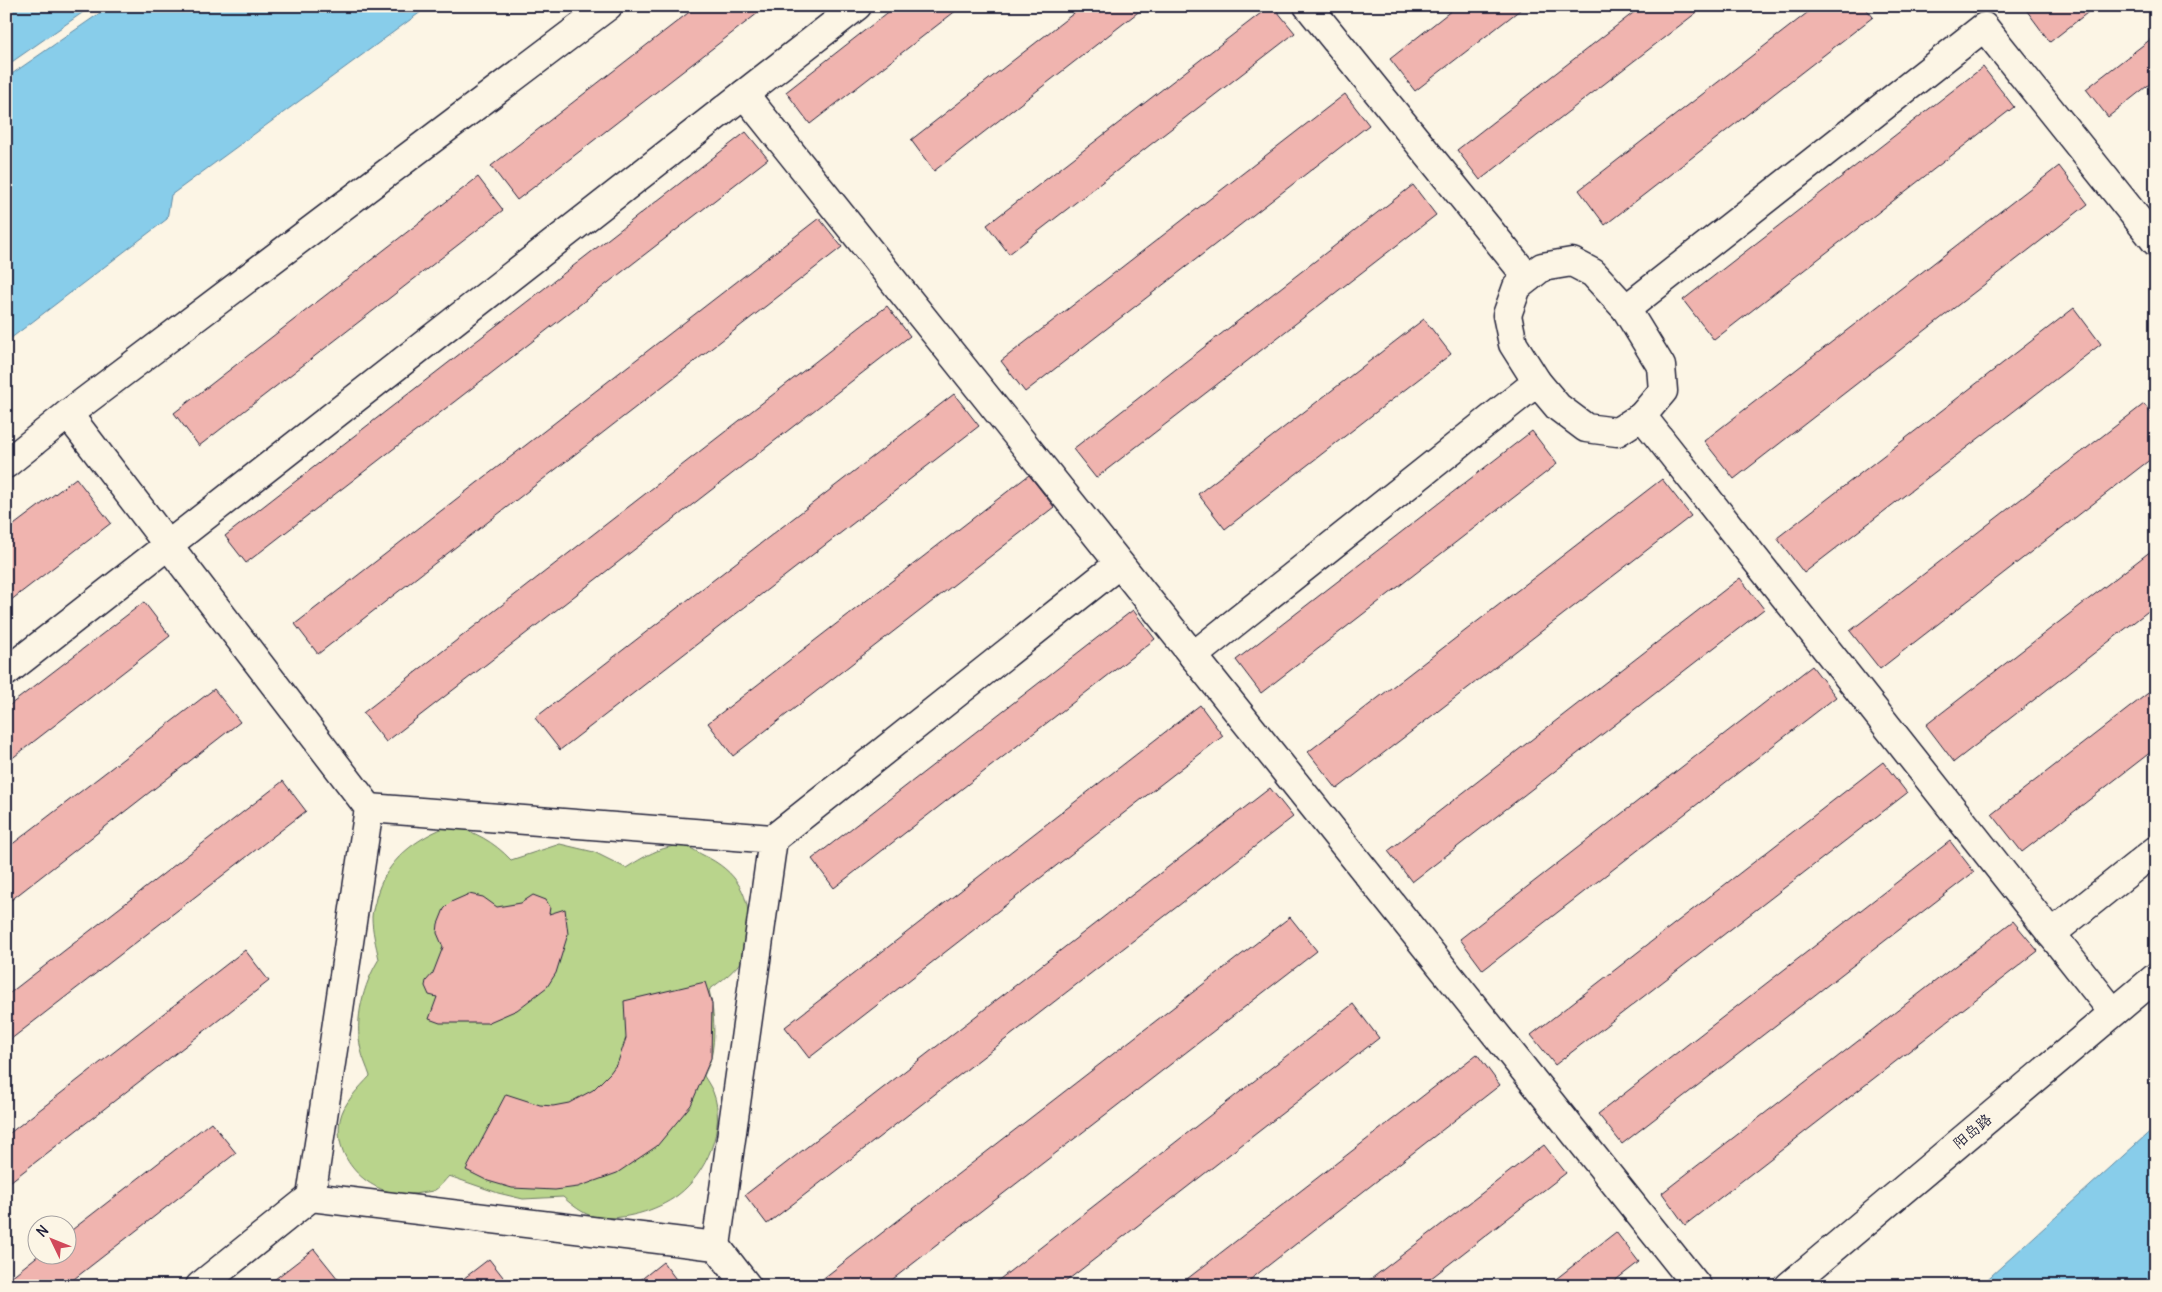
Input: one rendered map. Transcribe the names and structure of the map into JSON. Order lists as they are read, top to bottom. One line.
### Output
{"streets":{"street":["阳岛路"]},"north":"top left"}
